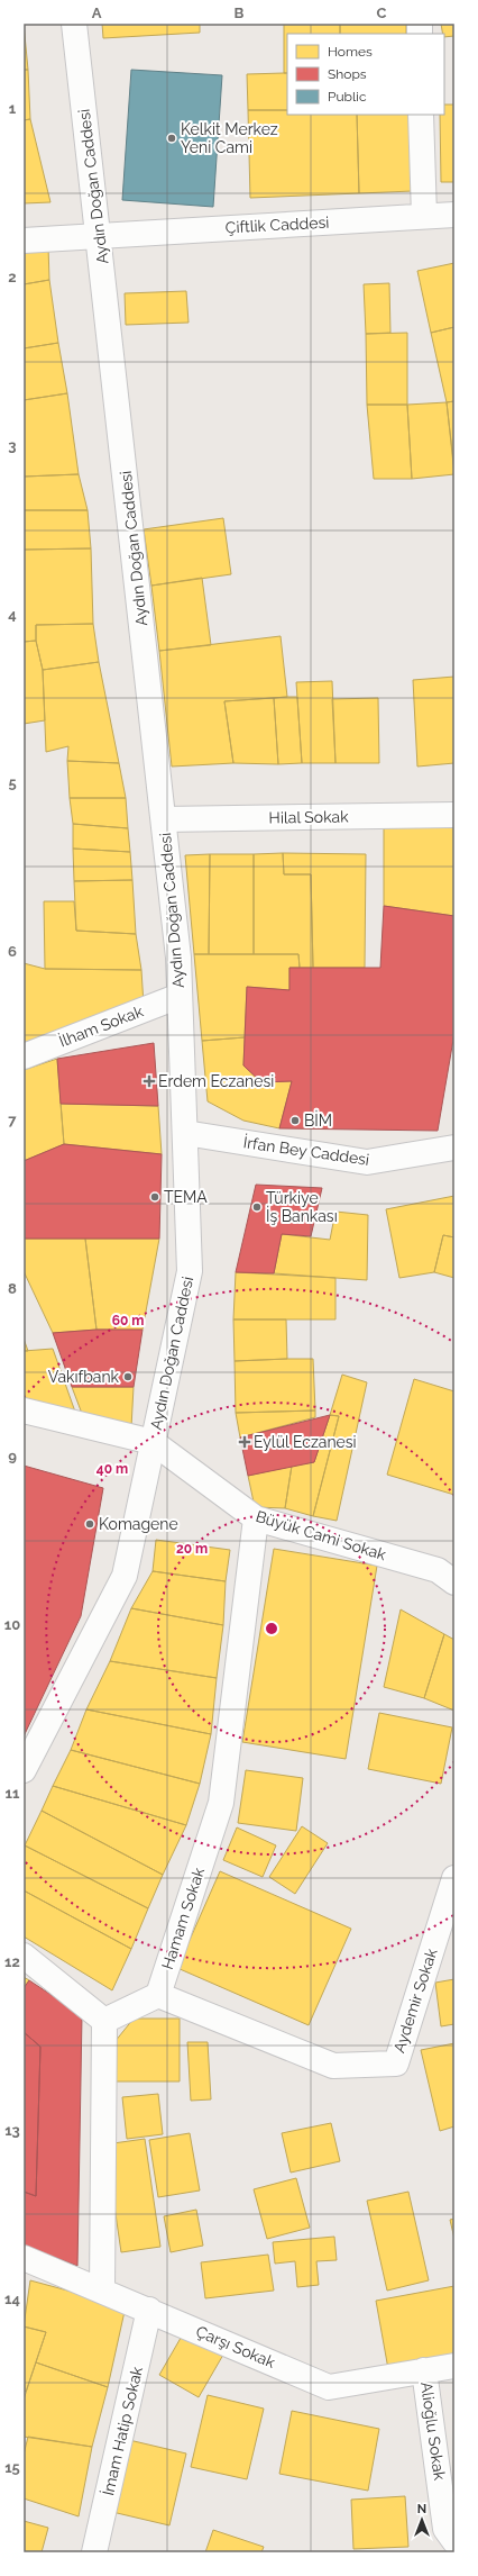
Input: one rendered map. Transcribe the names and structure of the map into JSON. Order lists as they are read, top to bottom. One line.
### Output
{"streets":{"street":["Aydın Doğan Caddesi","Çiftlik Caddesi","Hilal Sokak","İlham Sokak","İrfan Bey Caddesi","Büyük Cami Sokak","Hamam Sokak","Aydemir Sokak","Çarşı Sokak","İmam Hatip Sokak","Alioğlu Sokak"]},"crossings":[["Aydın Doğan Caddesi","Çiftlik Caddesi"],["Aydın Doğan Caddesi","Hilal Sokak"],["Aydın Doğan Caddesi","İlham Sokak"],["Aydın Doğan Caddesi","İrfan Bey Caddesi"],["Aydın Doğan Caddesi","Büyük Cami Sokak"],["Büyük Cami Sokak","Hamam Sokak"],["Hamam Sokak","Aydemir Sokak"],["Çarşı Sokak","İmam Hatip Sokak"],["Çarşı Sokak","Alioğlu Sokak"]],"places":{"other":["Kelkit Merkez Yeni Cami","BİM","TEMA","Türkiye İş Bankası","Vakıfbank","Komagene"],"health":["Erdem Eczanesi","Eylül Eczanesi"]},"legend":["Homes","Shops","Public"],"north":"top","grid":{"columns":["A","B","C"],"rows":["1","2","3","4","5","6","7","8","9","10","11","12","13","14","15"]},"rings":["60 m","40 m","20 m"]}
